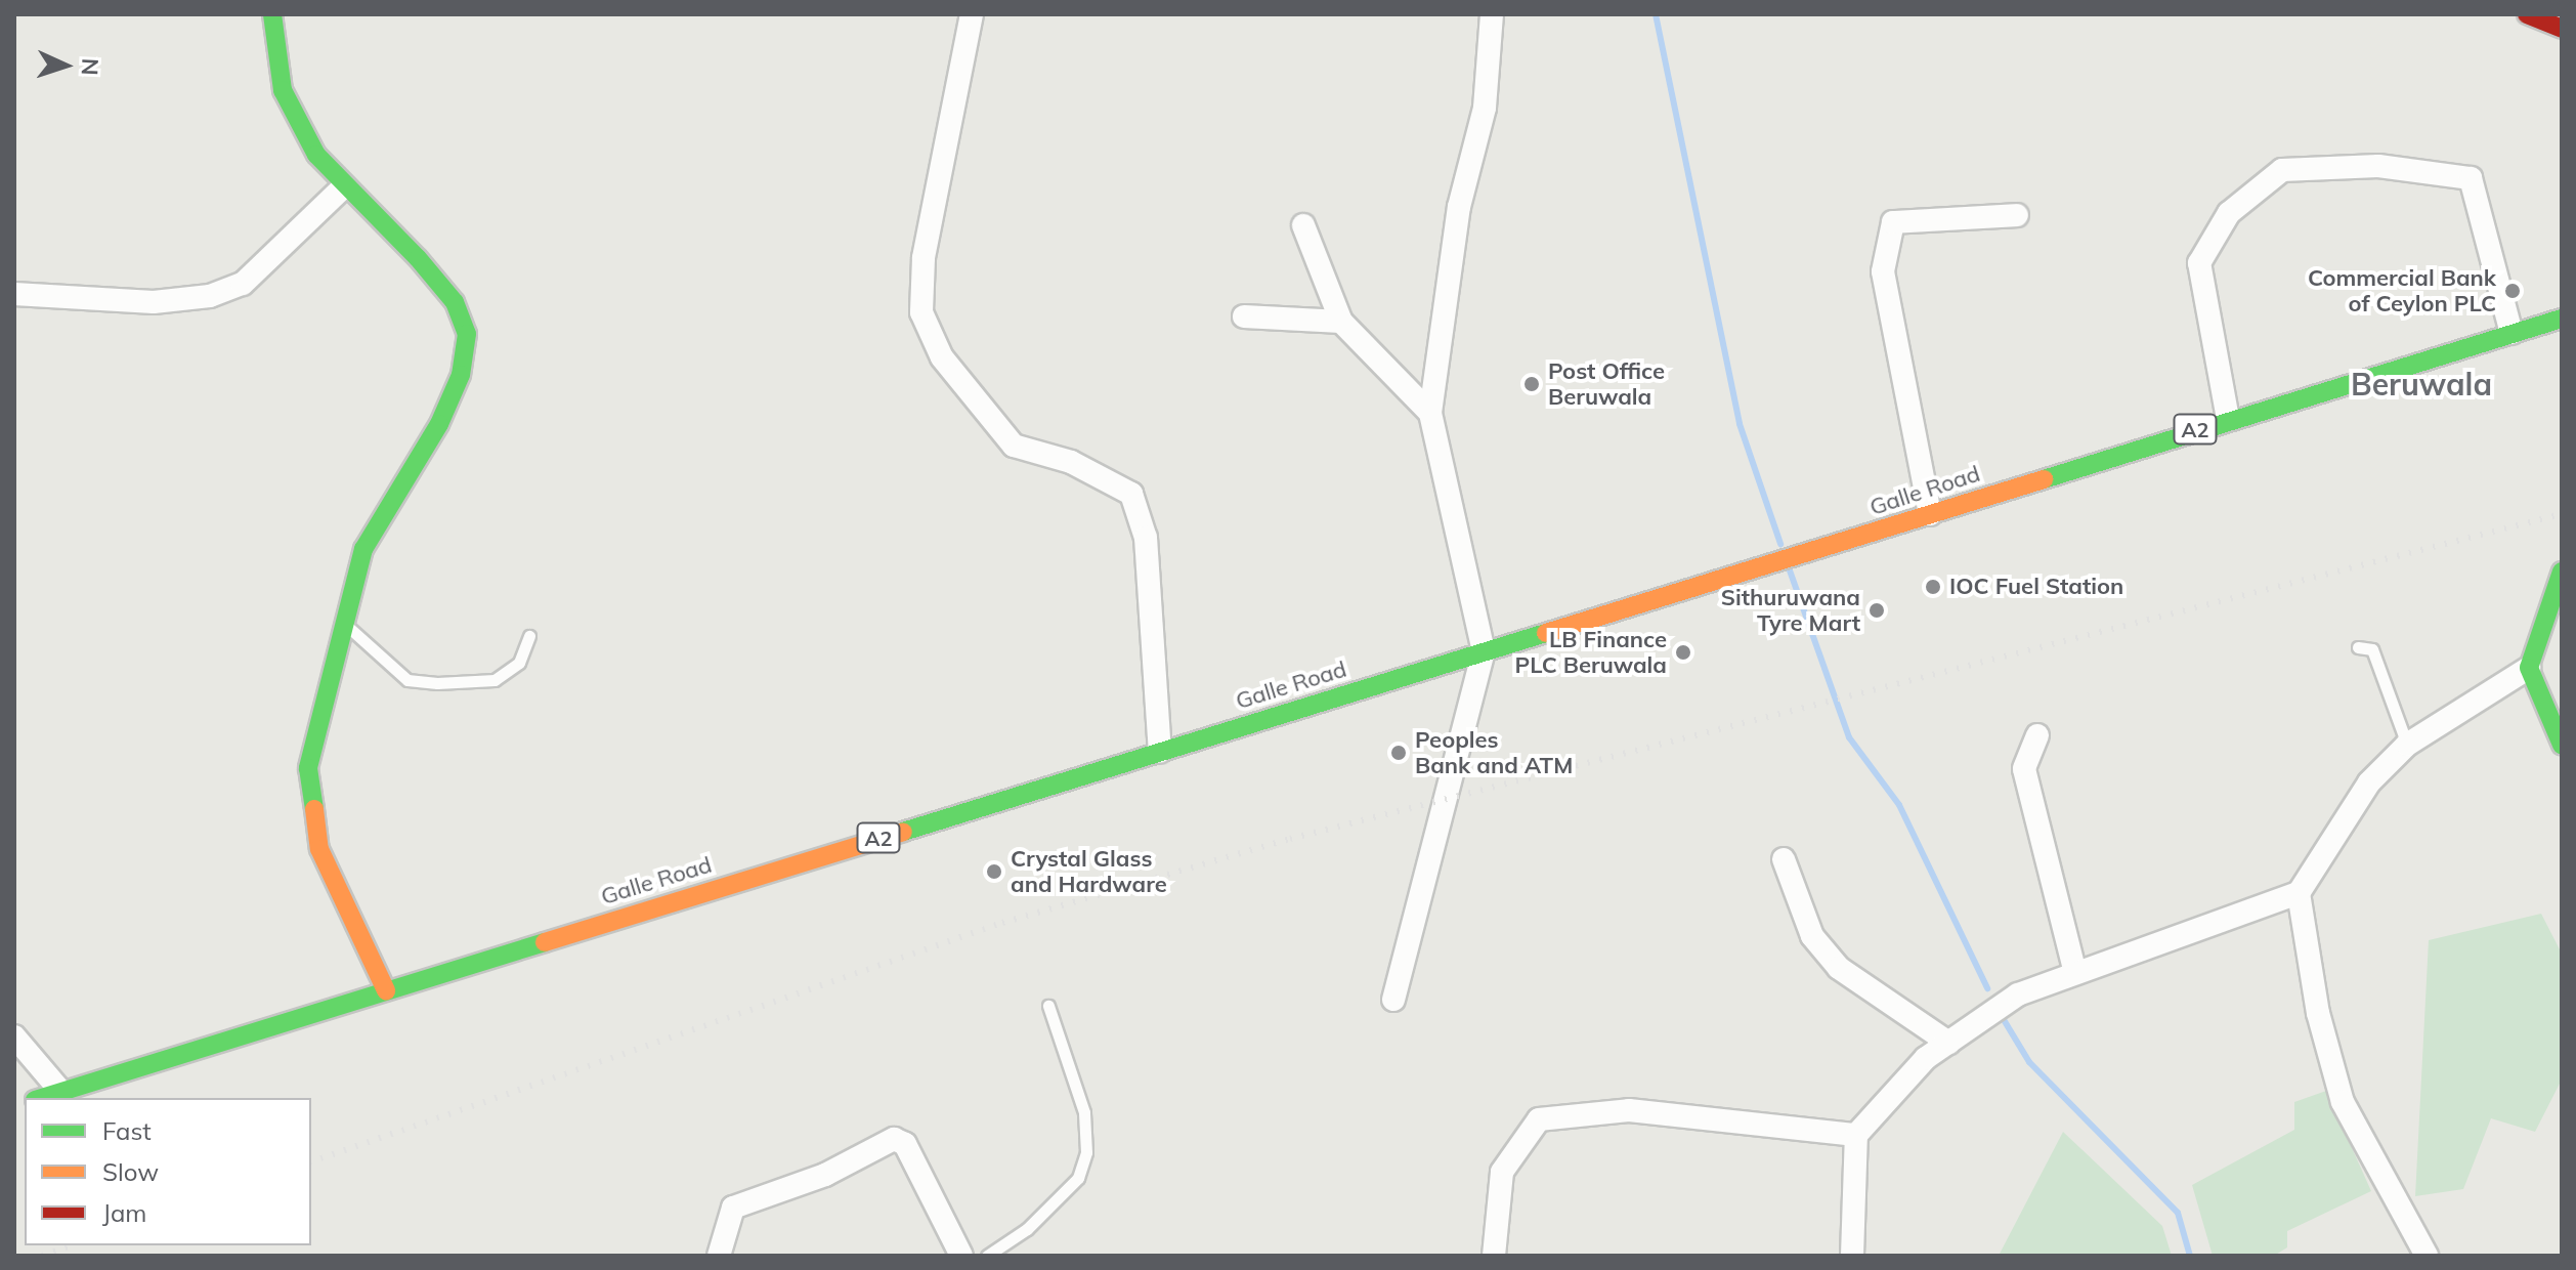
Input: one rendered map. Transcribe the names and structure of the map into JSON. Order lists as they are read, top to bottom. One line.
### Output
{"streets":{"main road":["A2","Galle Road"]},"districts":["Beruwala"],"places":["Commercial Bank of Ceylon PLC","Post Office Beruwala","IOC Fuel Station","Sithuruwana Tyre Mart","LB Finance PLC Beruwala","Peoples Bank and ATM","Crystal Glass and Hardware"],"legend":["Fast","Slow","Jam"],"north":"right"}
